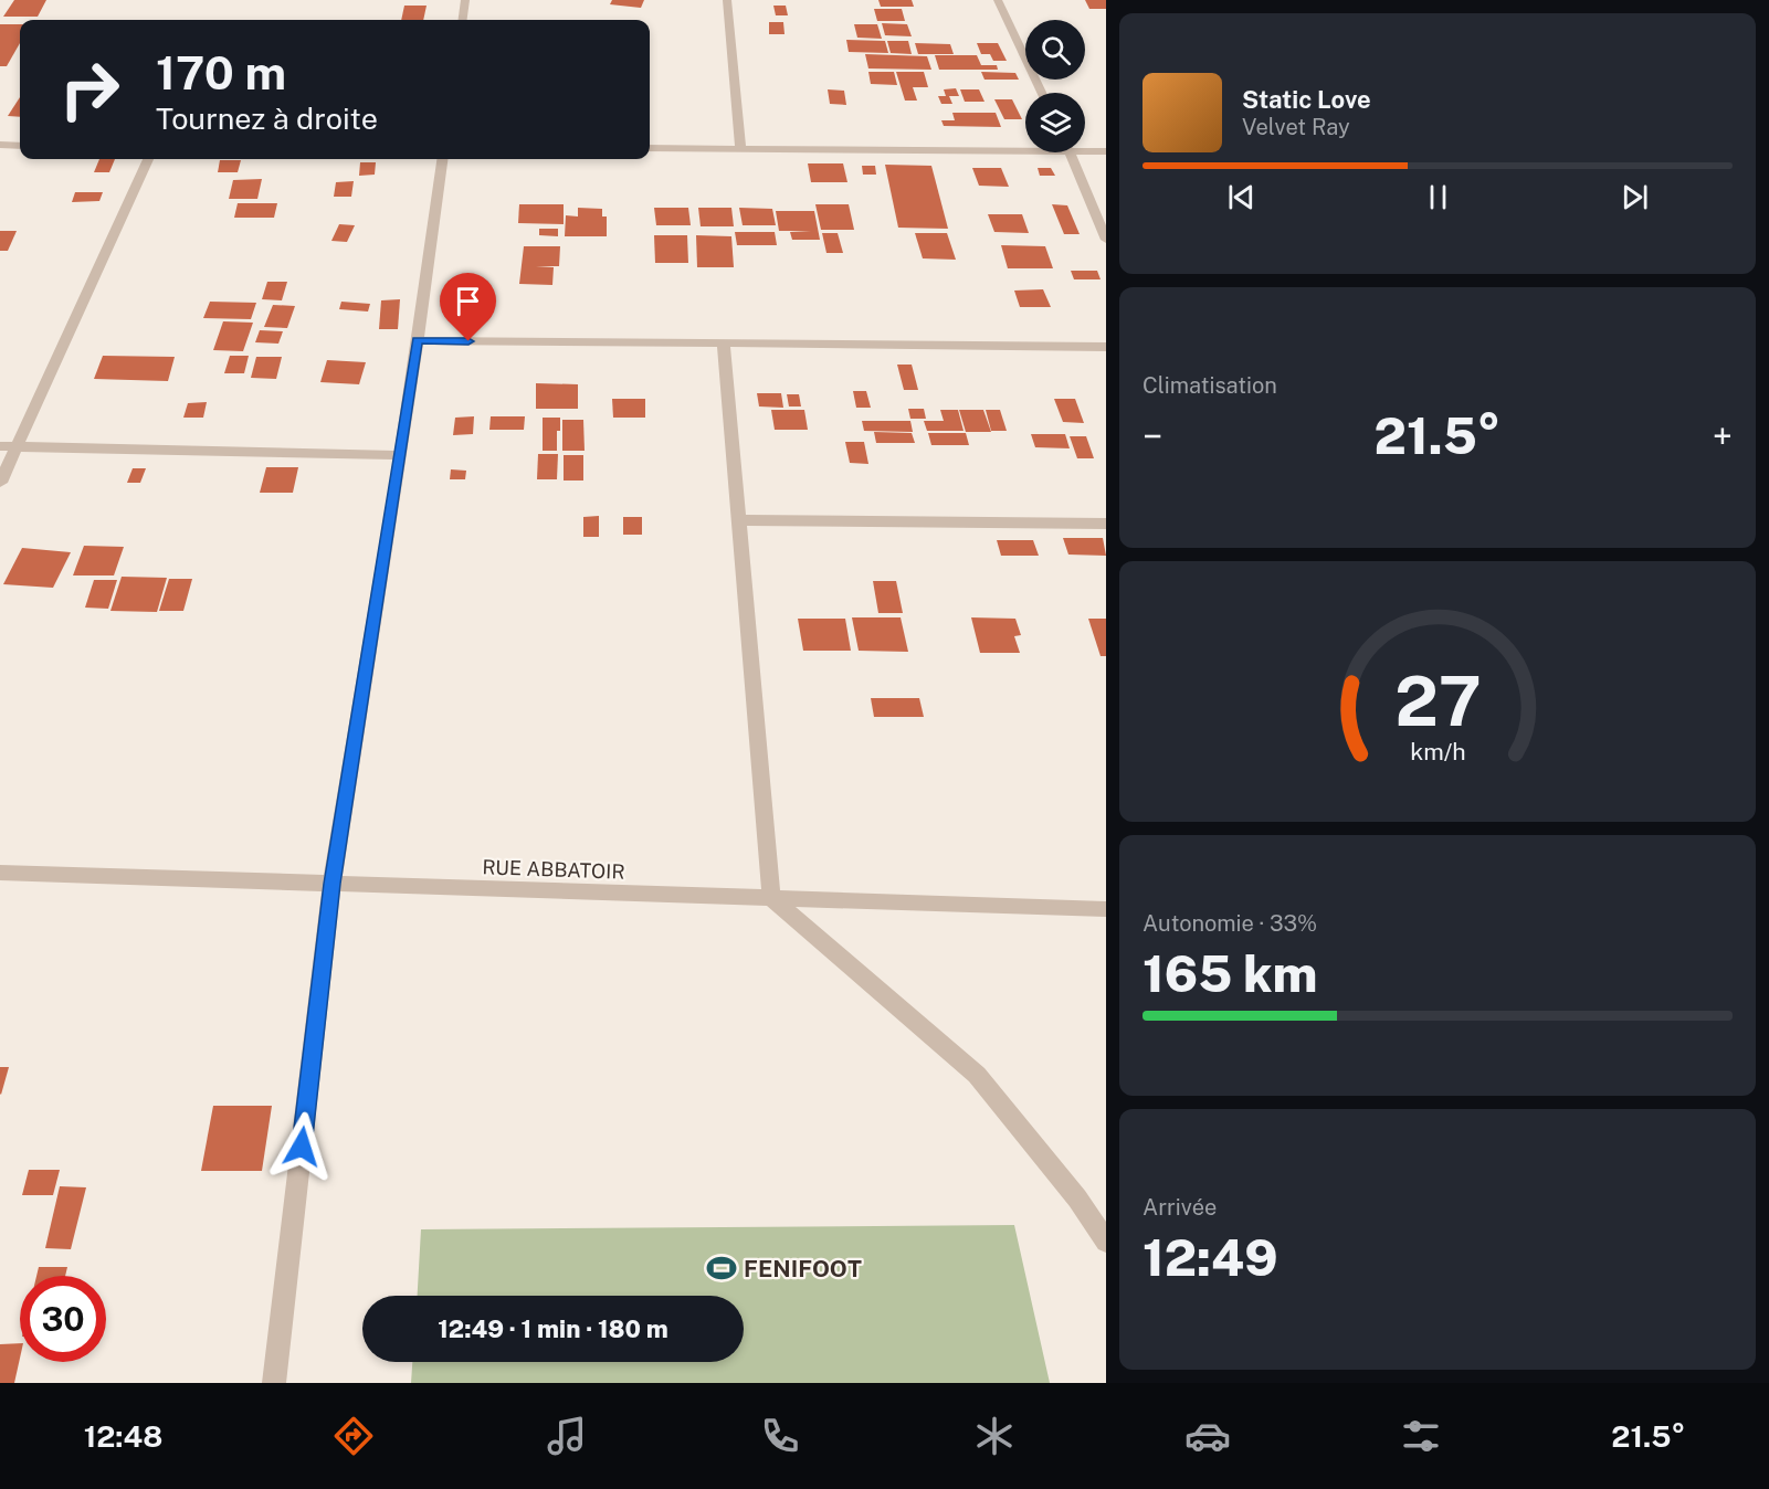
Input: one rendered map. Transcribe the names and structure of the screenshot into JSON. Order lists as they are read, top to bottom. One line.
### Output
{"streets":{"street":["RUE ABBATOIR"]},"places":{"sports":["FENIFOOT"]},"page":{"turn":["170 m","Tournez à droite"],"song":["Static Love","Velvet Ray"],"tile":["Climatisation",["Autonomie · 33%","165 km"],["Arrivée","12:49"]],"heat":["−","21.5°","+"],"limit":"30","trip":"12:49 · 1 min · 180 m","tabs":["12:48","21.5°"],"gauge":["27","km/h"]}}
